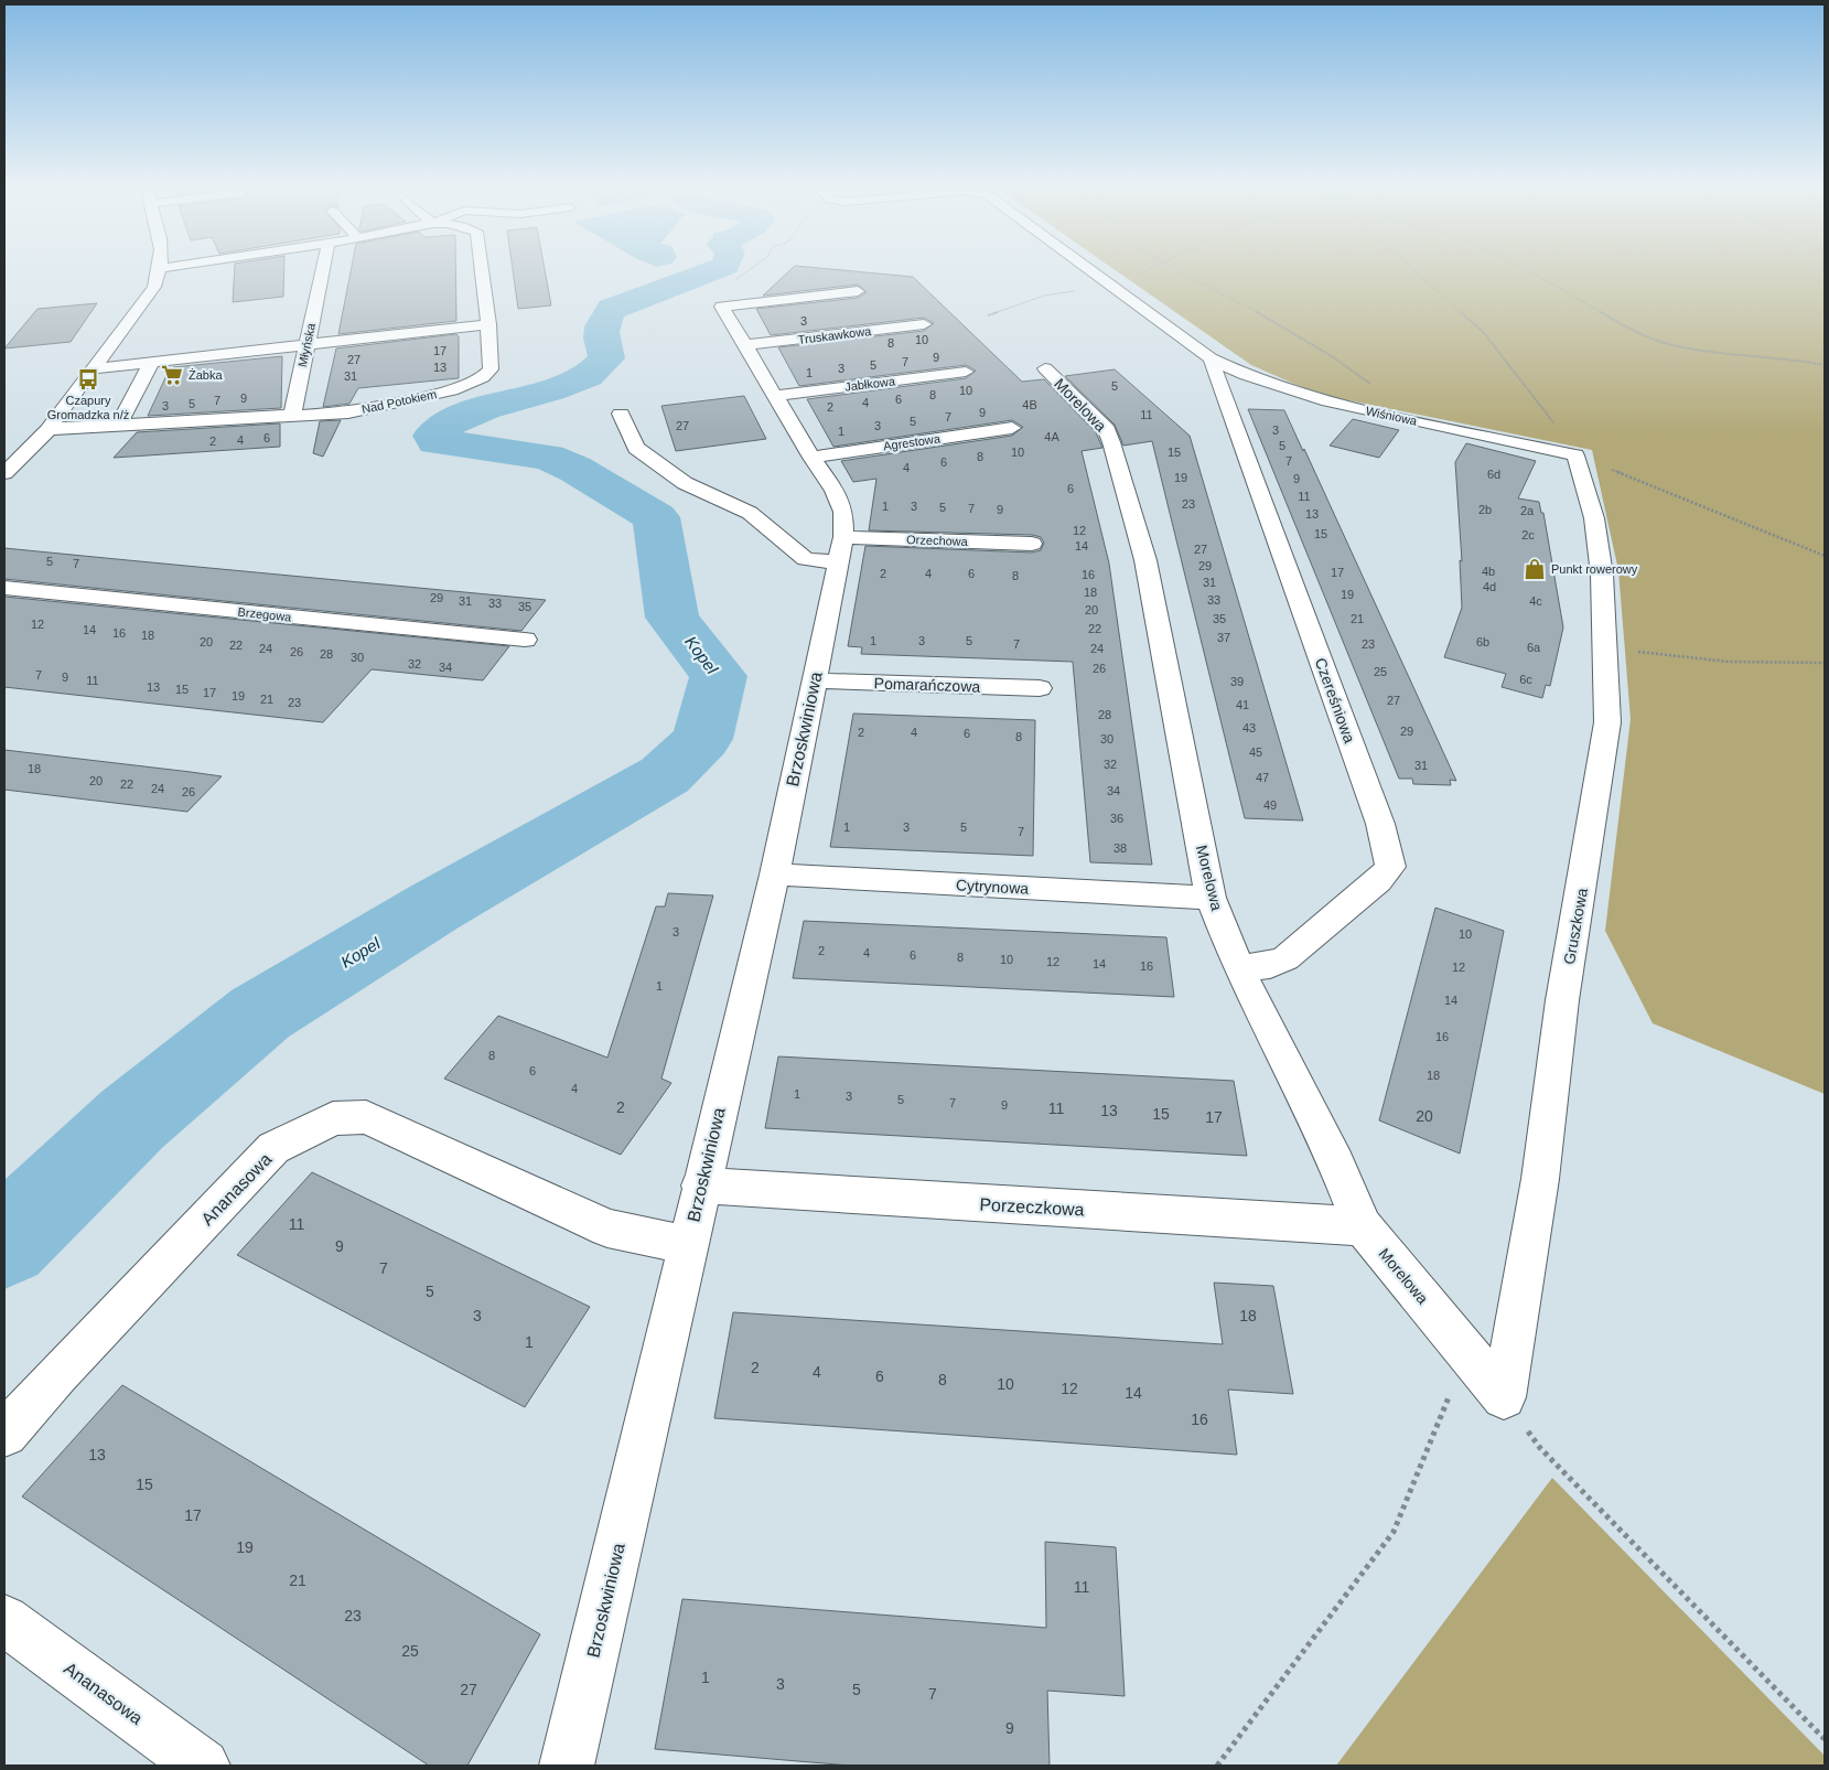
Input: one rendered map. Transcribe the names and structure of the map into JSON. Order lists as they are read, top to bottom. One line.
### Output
{"streets":{"street":["Truskawkowa","Młyńska","Jabłkowa","Nad Potokiem","Morelowa","Wiśniowa","Agrestowa","Orzechowa","Brzegowa","Pomarańczowa","Czereśniowa","Brzoskwiniowa","Cytrynowa","Gruszkowa","Ananasowa","Porzeczkowa"]},"crossings":[["Truskawkowa","Brzoskwiniowa"],["Młyńska","Nad Potokiem"],["Jabłkowa","Brzoskwiniowa"],["Morelowa","Czereśniowa"],["Morelowa","Cytrynowa"],["Morelowa","Gruszkowa"],["Morelowa","Porzeczkowa"],["Wiśniowa","Czereśniowa"],["Wiśniowa","Gruszkowa"],["Agrestowa","Brzoskwiniowa"],["Orzechowa","Brzoskwiniowa"],["Pomarańczowa","Brzoskwiniowa"],["Brzoskwiniowa","Cytrynowa"],["Brzoskwiniowa","Ananasowa"],["Brzoskwiniowa","Porzeczkowa"]],"water":["Kopel"],"places":{"supermarket":["Żabka"],"bus stop":["Czapury Gromadzka n/ż"],"shop":["Punkt rowerowy"]},"house_numbers":["3","10","8","17","9","27","7","5","13","3","1","31","5","10","8","9","6","7","4","5","4B","3","2","9","11","7","5","27","3","3","1","4A","6","4","2","5","10","15","8","7","6","4","6d","19","9","6","11","23","1","3","5","7","9","2b","2a","13","12","15","2c","14","27","5","7","29","4b","17","2","4","6","16","8","31","4d","18","19","29","33","31","4c","33","35","20","35","21","12","22","14","16","18","37","1","3","5","20","6b","7","23","22","6a","24","24","26","28","30","32","34","26","25","7","9","6c","11","39","13","15","17","19","21","27","23","41","28","43","29","2","4","6","8","30","45","32","31","18","47","20","22","24","34","26","49","36","1","3","5","7","38","3","10","2","4","6","8","10","12","14","16","12","1","14","16","8","6","18","4","1","3","5","7","9","2","11","13","15","20","17","11","9","7","5","3","18","1","2","4","6","8","10","12","14","16","13","15","17","19","21","11","23","25","1","3","27","5","7","9"]}
